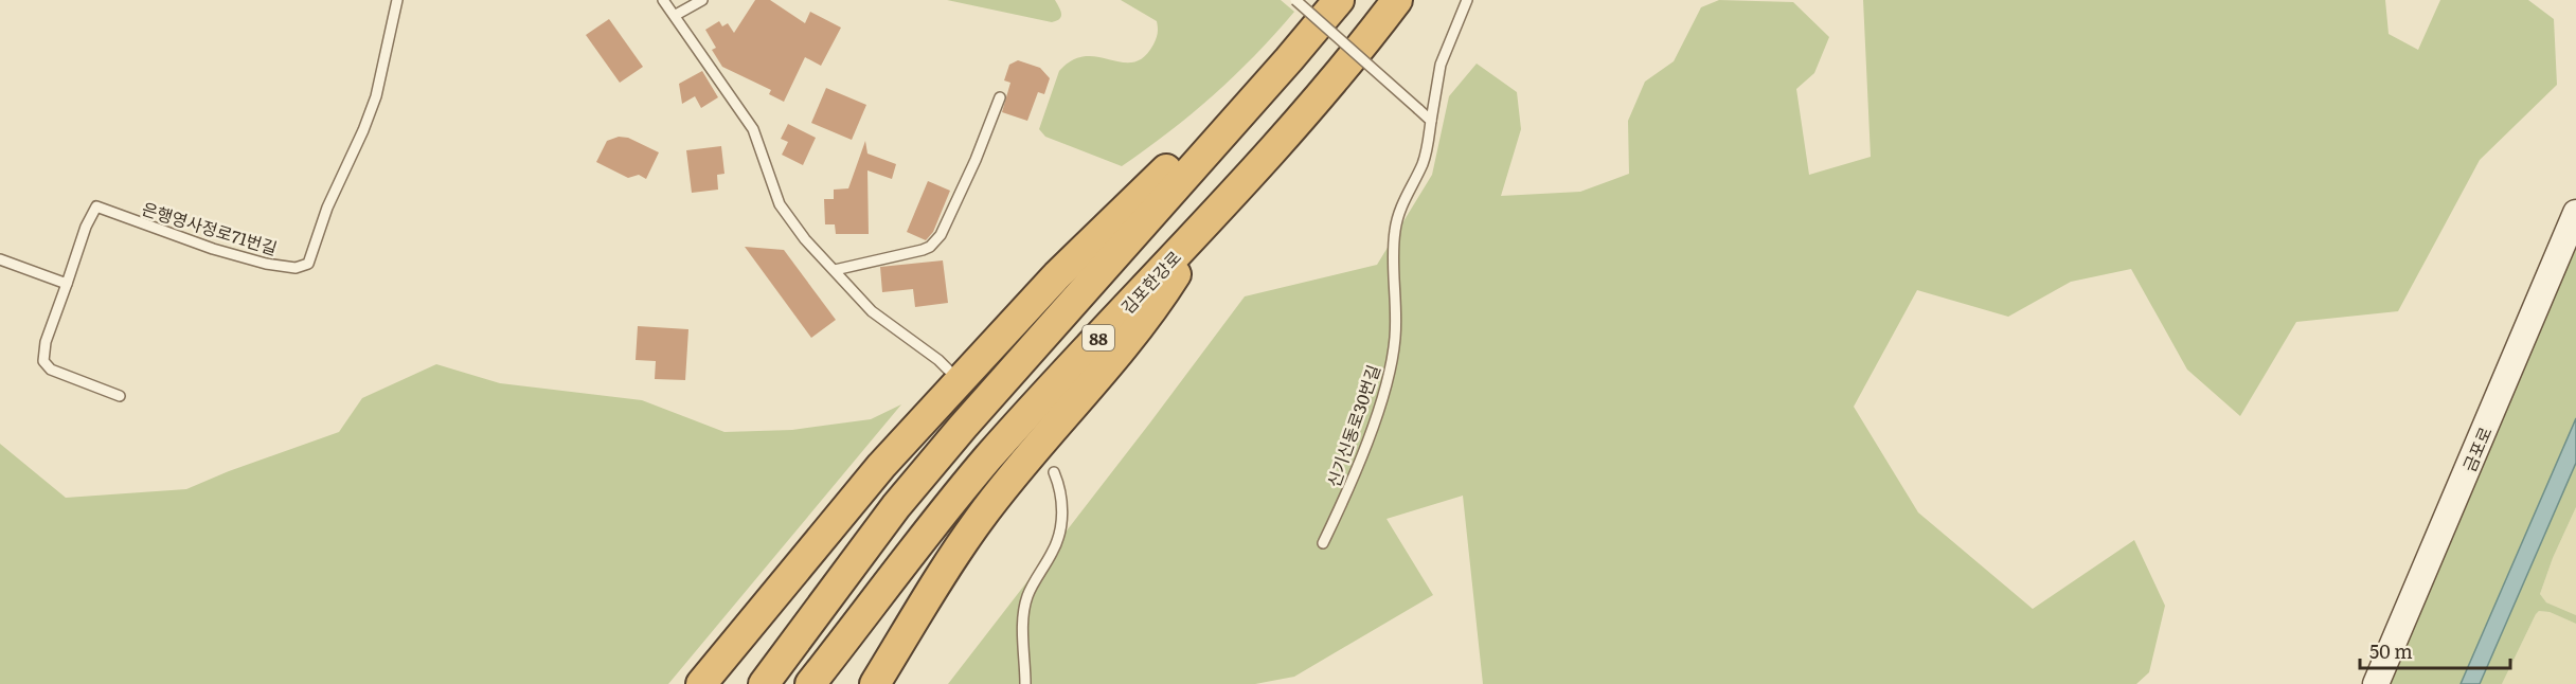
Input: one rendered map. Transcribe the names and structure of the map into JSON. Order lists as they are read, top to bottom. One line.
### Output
{"streets":{"highway":["김포한강로","88"],"main road":["금포로"],"lane":["은행영사정로71번길","신기신동로30번길"]},"scale_bar":"50 m"}
